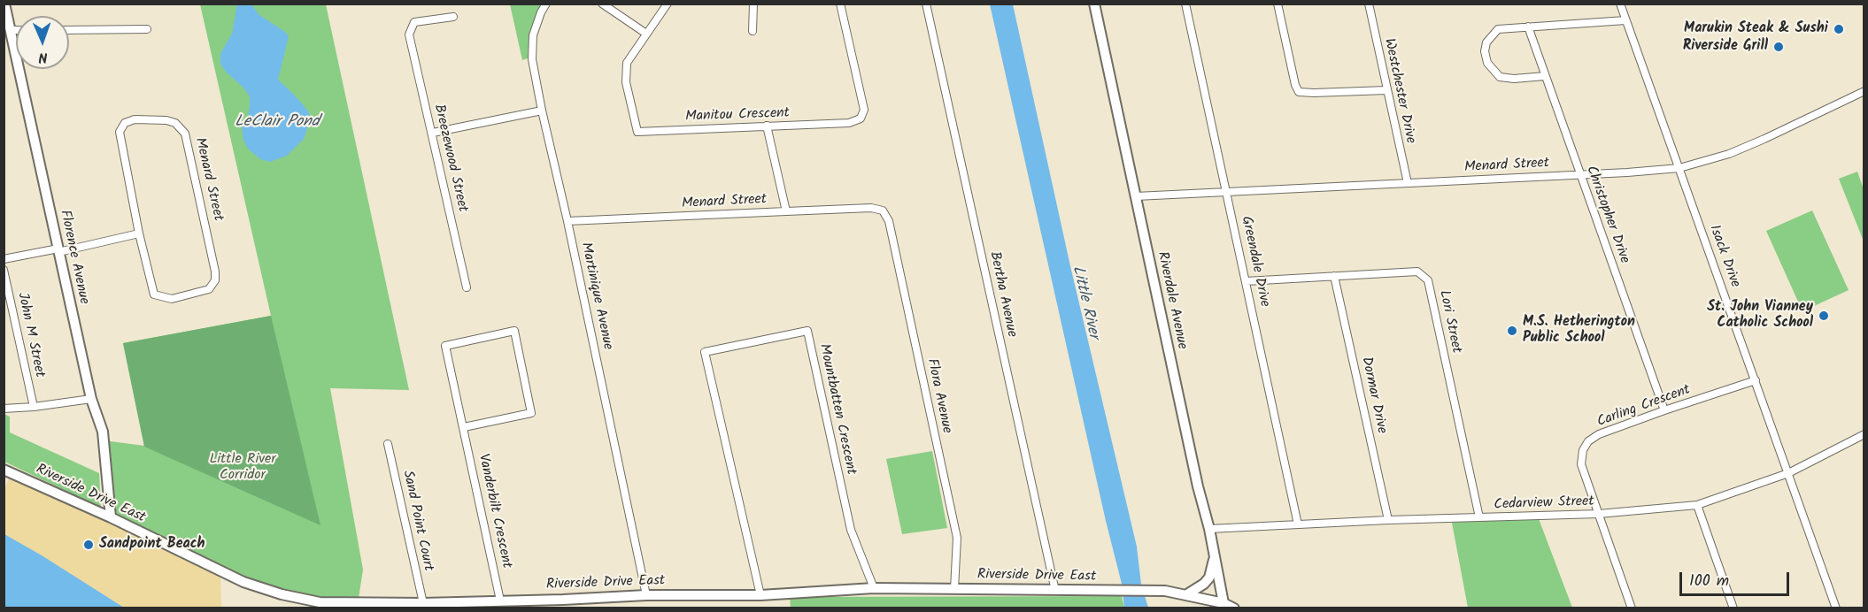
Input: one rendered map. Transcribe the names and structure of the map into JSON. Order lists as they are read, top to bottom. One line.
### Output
{"streets":{"main road":["Florence Avenue","Riverdale Avenue","Riverside Drive East"],"street":["Westchester Drive","Manitou Crescent","Breezewood Street","Menard Street","Christopher Drive","Isack Drive","Greendale Drive","Bertha Avenue","Martinique Avenue","Lori Street","John M Street","Dormar Drive","Flora Avenue","Carling Crescent","Mountbatten Crescent","Cedarview Street","Vanderbilt Crescent","Sand Point Court"]},"crossings":[["Westchester Drive","Menard Street"],["Menard Street","Christopher Drive"],["Menard Street","Isack Drive"],["Menard Street","Greendale Drive"],["Menard Street","Martinique Avenue"],["Menard Street","Riverdale Avenue"],["Menard Street","Flora Avenue"],["Christopher Drive","Carling Crescent"],["Isack Drive","Carling Crescent"],["Isack Drive","Cedarview Street"],["Florence Avenue","Riverside Drive East"],["Greendale Drive","Lori Street"],["Greendale Drive","Cedarview Street"],["Bertha Avenue","Riverside Drive East"],["Martinique Avenue","Riverside Drive East"],["Riverdale Avenue","Riverside Drive East"],["Riverdale Avenue","Cedarview Street"],["Lori Street","Dormar Drive"],["Lori Street","Cedarview Street"],["Dormar Drive","Cedarview Street"],["Flora Avenue","Riverside Drive East"],["Carling Crescent","Cedarview Street"],["Mountbatten Crescent","Riverside Drive East"],["Riverside Drive East","Vanderbilt Crescent"],["Riverside Drive East","Sand Point Court"]],"water":["LeClair Pond","Little River"],"parks":["Little River Corridor"],"places":["Marukin Steak & Sushi","Riverside Grill","St. John Vianney Catholic School","M.S. Hetherington Public School","Sandpoint Beach"],"scale_bar":"100 m","north":"bottom"}
